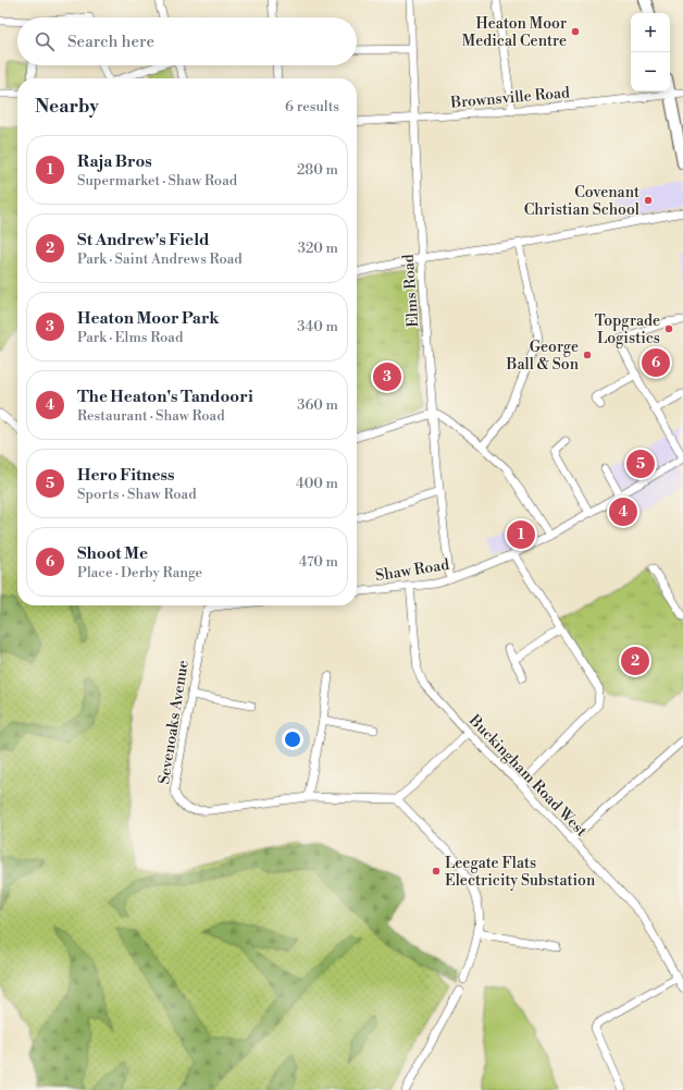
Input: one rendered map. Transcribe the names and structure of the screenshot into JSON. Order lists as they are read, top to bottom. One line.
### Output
{"streets":{"street":["Brownsville Road","Elms Road","Shaw Road","Sevenoaks Avenue","Buckingham Road West"]},"crossings":[["Brownsville Road","Elms Road"],["Elms Road","Shaw Road"],["Shaw Road","Buckingham Road West"]],"places":["Heaton Moor Medical Centre","Covenant Christian School","Topgrade Logistics","George Ball & Son","Leegate Flats Electricity Substation"],"page":{"map_buttons":["+","−"],"search":"Search here","heading":["Nearby","6 results"],"list":[{"mark":"1","name":"Raja Bros","note":"Supermarket · Shaw Road","value":"280 m"},{"mark":"2","name":"St Andrew's Field","note":"Park · Saint Andrews Road","value":"320 m"},{"mark":"3","name":"Heaton Moor Park","note":"Park · Elms Road","value":"340 m"},{"mark":"4","name":"The Heaton's Tandoori","note":"Restaurant · Shaw Road","value":"360 m"},{"mark":"5","name":"Hero Fitness","note":"Sports · Shaw Road","value":"400 m"},{"mark":"6","name":"Shoot Me","note":"Place · Derby Range","value":"470 m"}],"pins":["6","3","5","4","1","2"]}}
